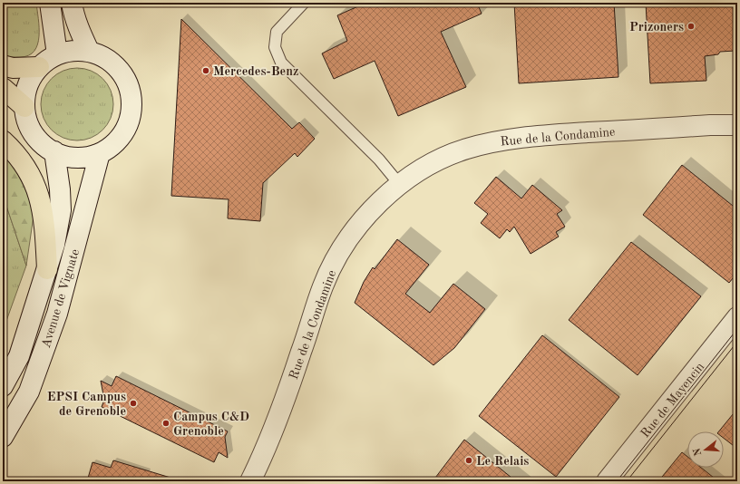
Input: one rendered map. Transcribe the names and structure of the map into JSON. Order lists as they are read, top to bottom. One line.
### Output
{"streets":{"street":["Rue de la Condamine","Avenue de Vignate","Rue de Mayencin"]},"places":["Prizoners","Mercedes-Benz","EPSI Campus de Grenoble","Campus C&D Grenoble","Le Relais"],"north":"left"}
